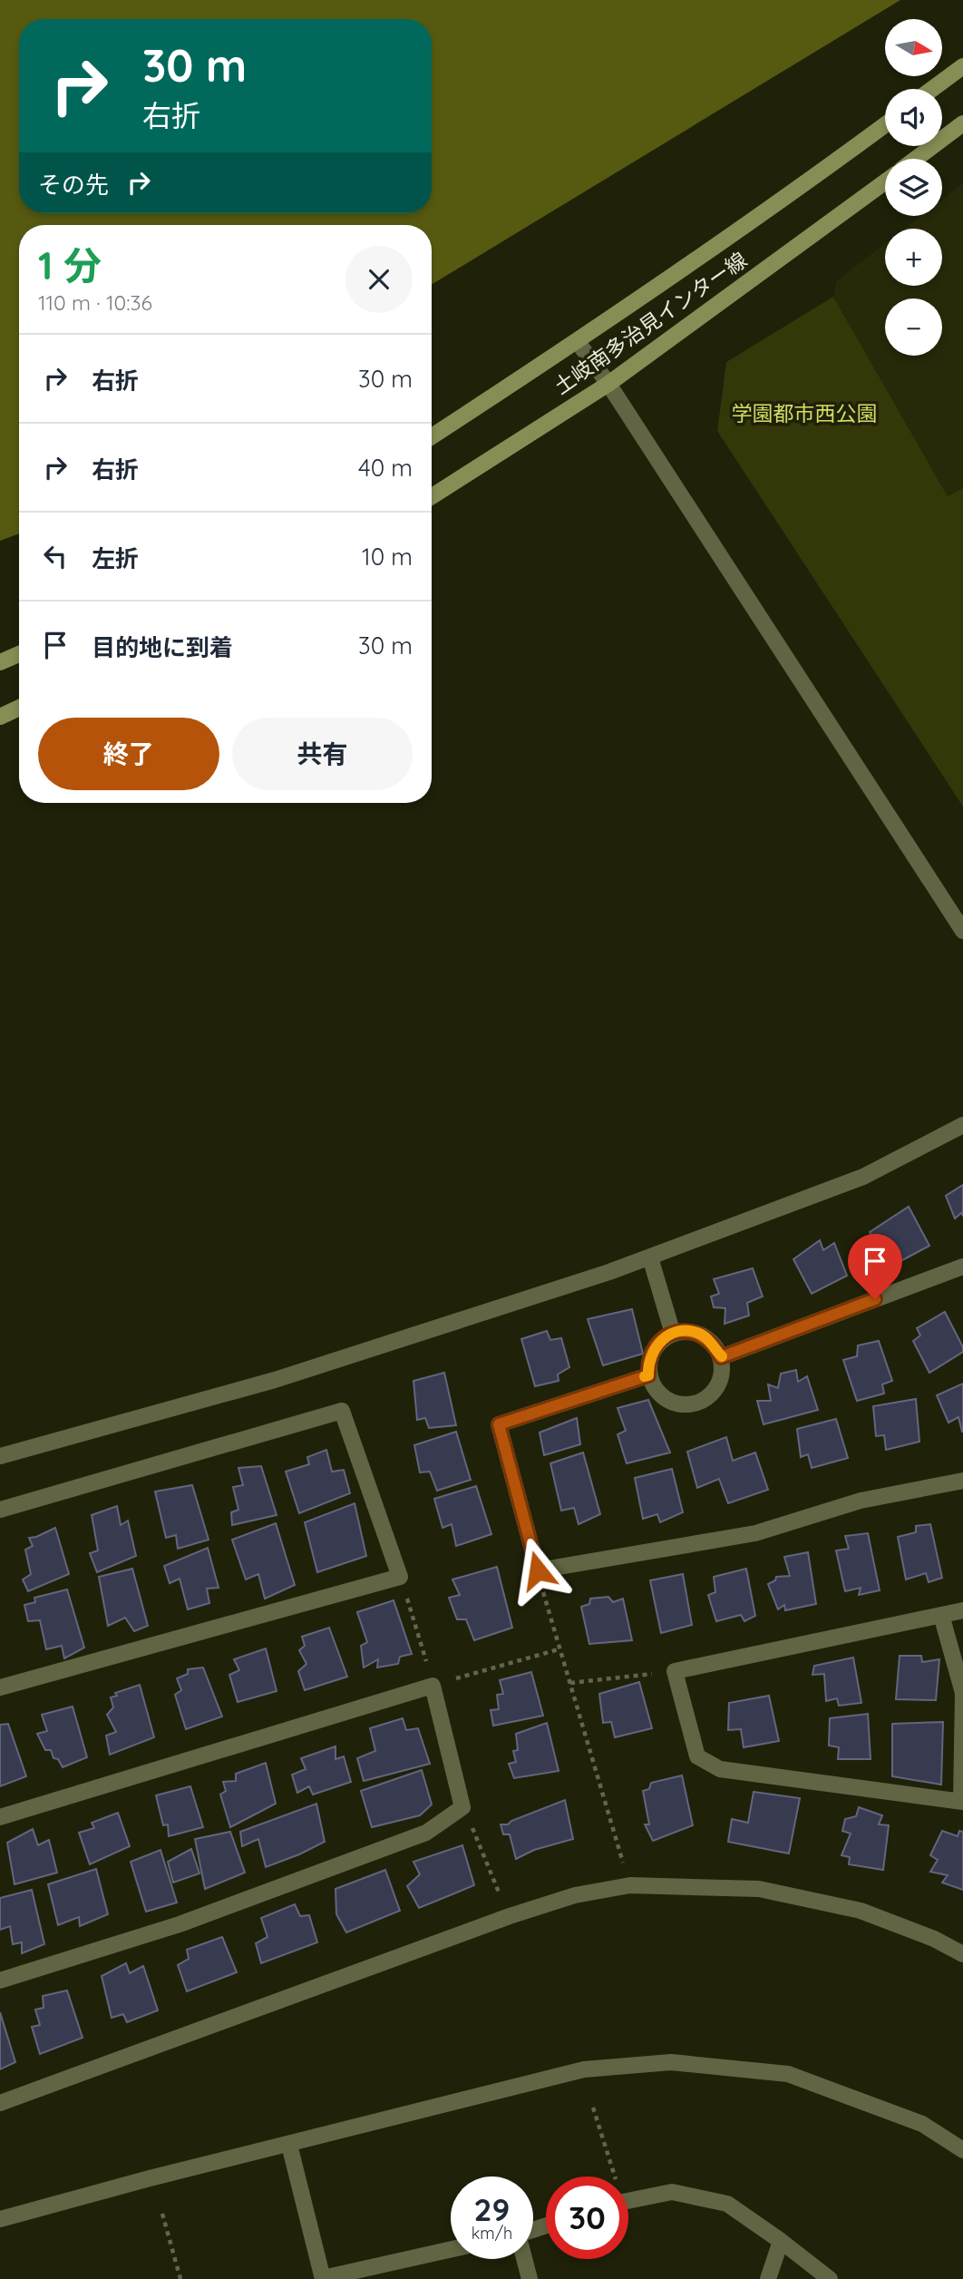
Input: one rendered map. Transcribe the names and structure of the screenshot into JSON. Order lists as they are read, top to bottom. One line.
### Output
{"streets":{"main road":["土岐南多治見インター線"]},"parks":["学園都市西公園"],"north":"right","page":{"map_buttons":["+","−"],"turn":["30 m","右折"],"then":"その先","heading":["1 分","110 m · 10:36"],"list":[{"name":"右折","value":"30 m"},{"name":"右折","value":"40 m"},{"name":"左折","value":"10 m"},{"name":"目的地に到着","value":"30 m"}],"buttons":["終了","共有"],"speed":"29 km/h","limit":"30"}}
